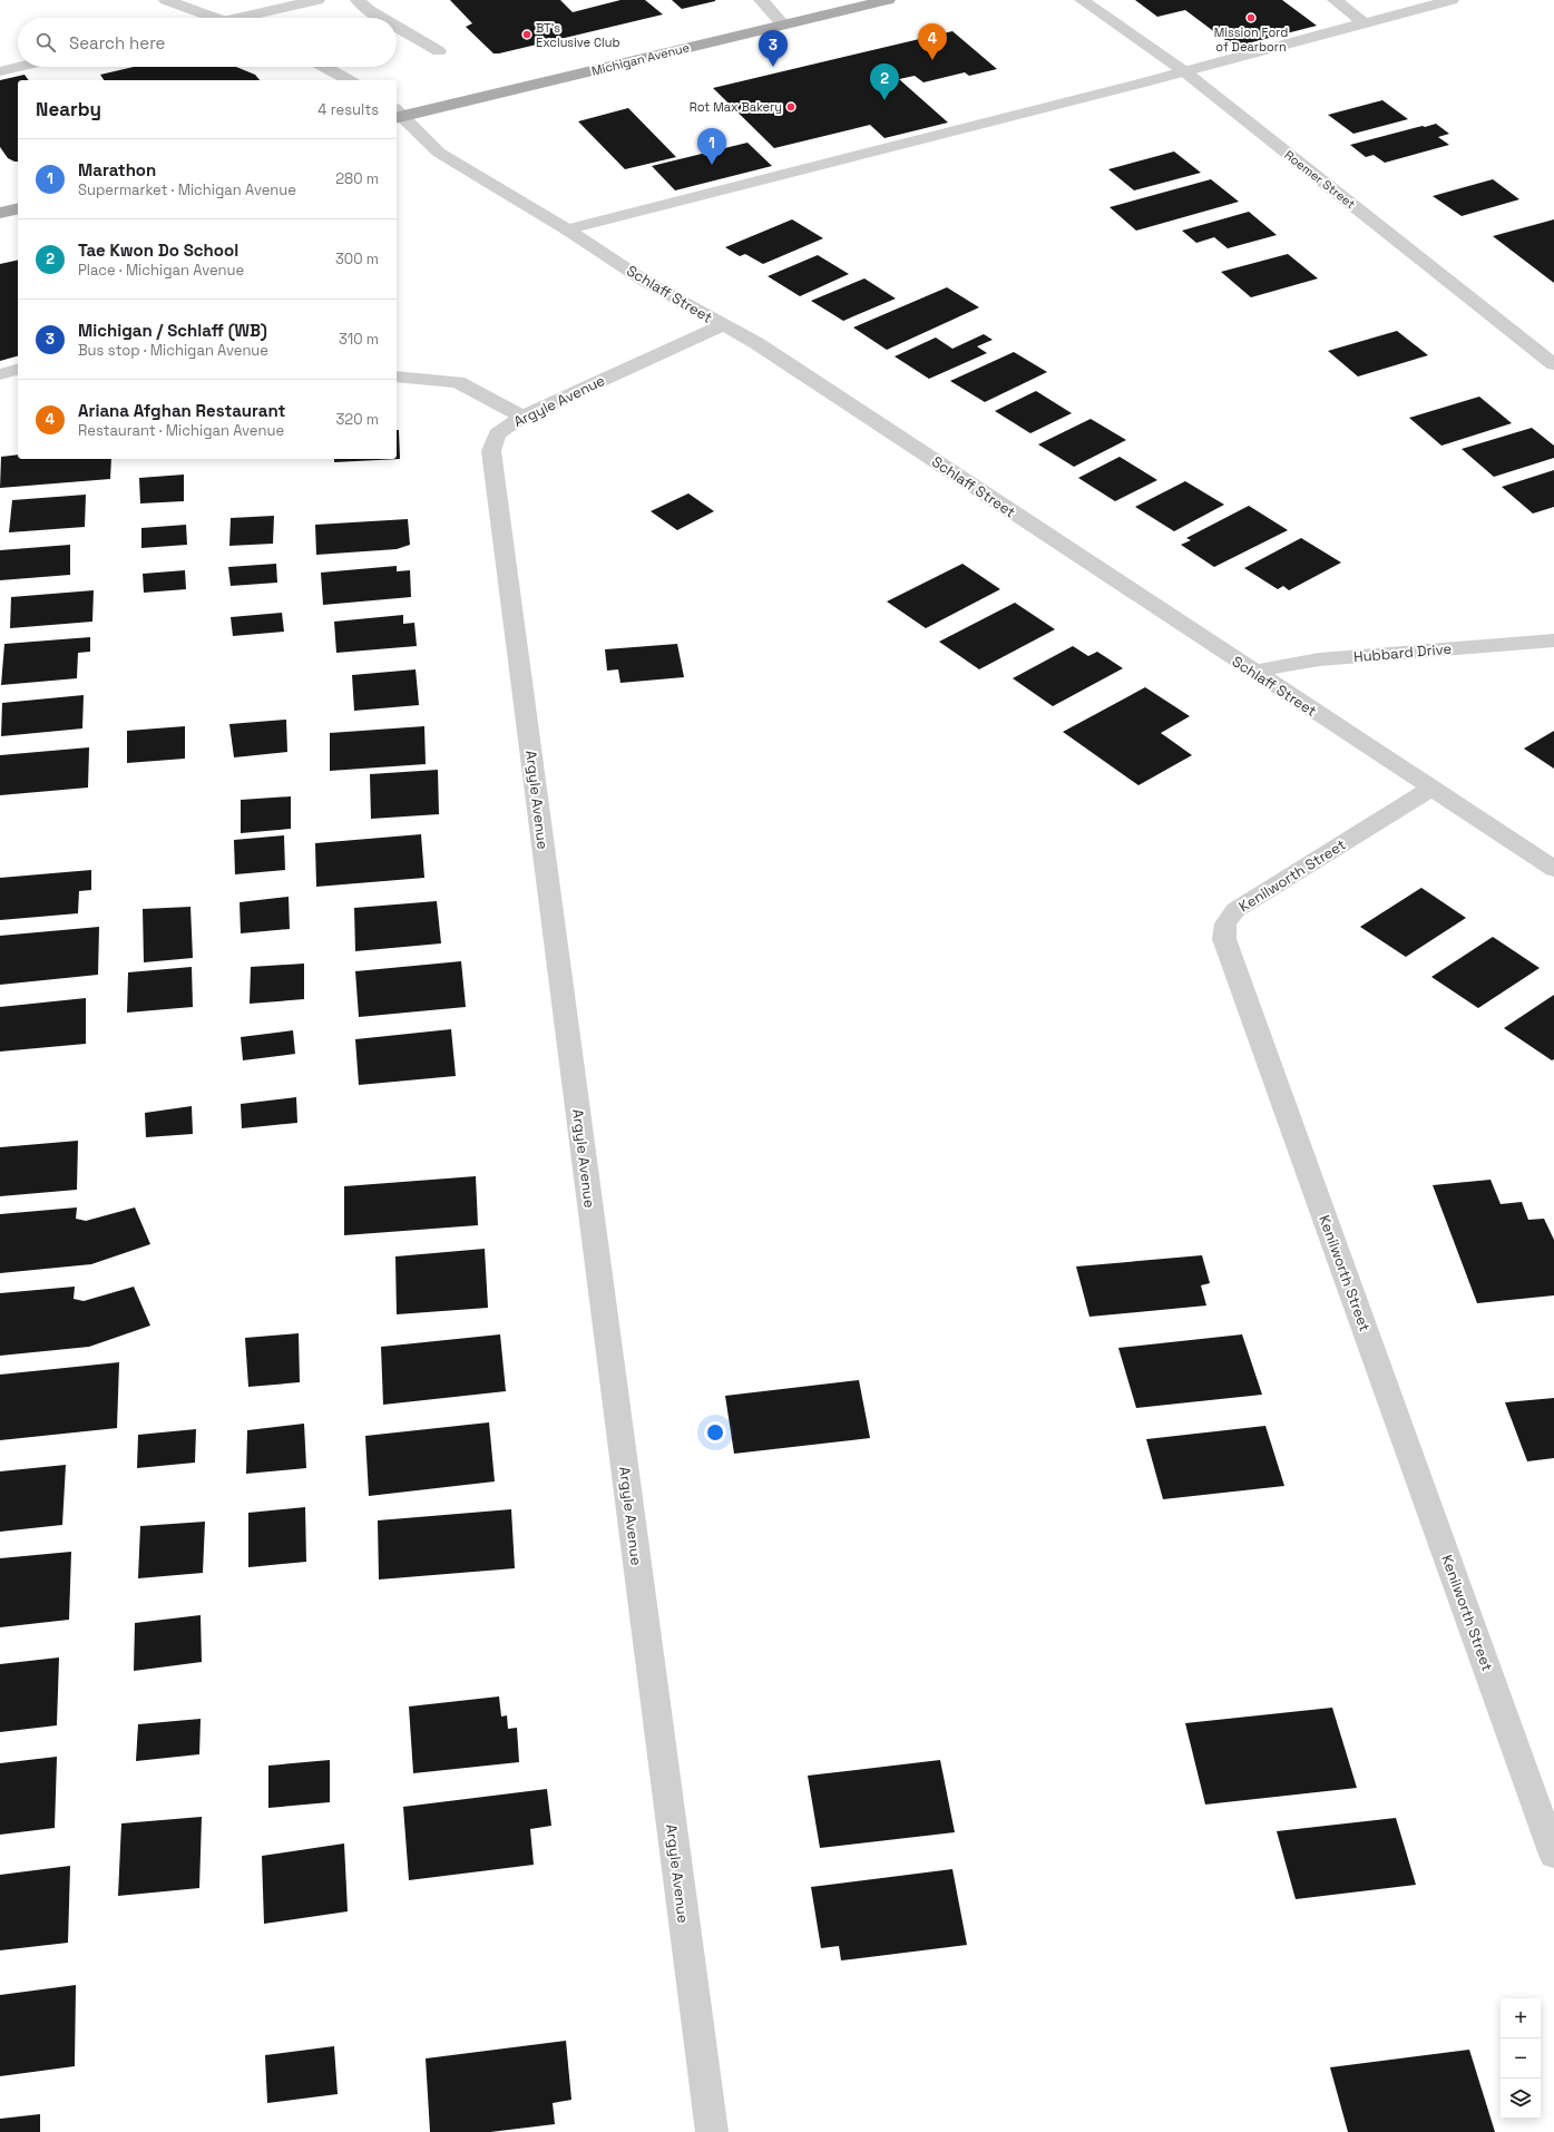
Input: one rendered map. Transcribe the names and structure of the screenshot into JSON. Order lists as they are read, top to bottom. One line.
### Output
{"streets":{"main road":["Michigan Avenue"],"street":["Roemer Street","Schlaff Street","Argyle Avenue","Hubbard Drive","Kenilworth Street"]},"crossings":[["Michigan Avenue","Schlaff Street"],["Schlaff Street","Argyle Avenue"],["Schlaff Street","Hubbard Drive"],["Schlaff Street","Kenilworth Street"]],"places":["Mission Ford of Dearborn","BT's Exclusive Club","Rot Max Bakery"],"page":{"search":"Search here","pins":["4","3","2","1"],"heading":["Nearby","4 results"],"list":[{"mark":"1","name":"Marathon","note":"Supermarket · Michigan Avenue","value":"280 m"},{"mark":"2","name":"Tae Kwon Do School","note":"Place · Michigan Avenue","value":"300 m"},{"mark":"3","name":"Michigan / Schlaff (WB)","note":"Bus stop · Michigan Avenue","value":"310 m"},{"mark":"4","name":"Ariana Afghan Restaurant","note":"Restaurant · Michigan Avenue","value":"320 m"}],"map_buttons":["+","−"]}}
